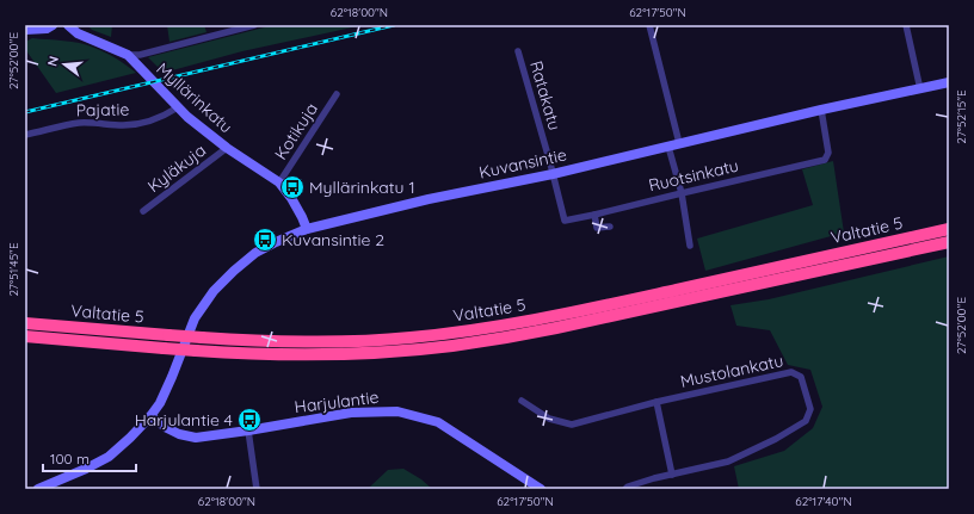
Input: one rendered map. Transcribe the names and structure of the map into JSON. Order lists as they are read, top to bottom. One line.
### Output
{"streets":{"highway":["Valtatie 5"],"street":["Ratakatu","Myllärinkatu","Pajatie","Kotikuja","Kuvansintie","Kyläkuja","Ruotsinkatu","Mustolankatu","Harjulantie"]},"crossings":[["Ratakatu","Kuvansintie"],["Ratakatu","Ruotsinkatu"],["Myllärinkatu","Pajatie"],["Myllärinkatu","Kotikuja"],["Myllärinkatu","Kuvansintie"],["Myllärinkatu","Kyläkuja"],["Kuvansintie","Ruotsinkatu"],["Kuvansintie","Harjulantie"]],"places":{"bus stop":["Myllärinkatu 1","Kuvansintie 2","Harjulantie 4"]},"scale_bar":"100 m","north":"left","coordinates":["62°18'00\"N","62°17'50\"N","27°52'00\"E","27°52'15\"E","27°51'45\"E","62°17'40\"N"]}
